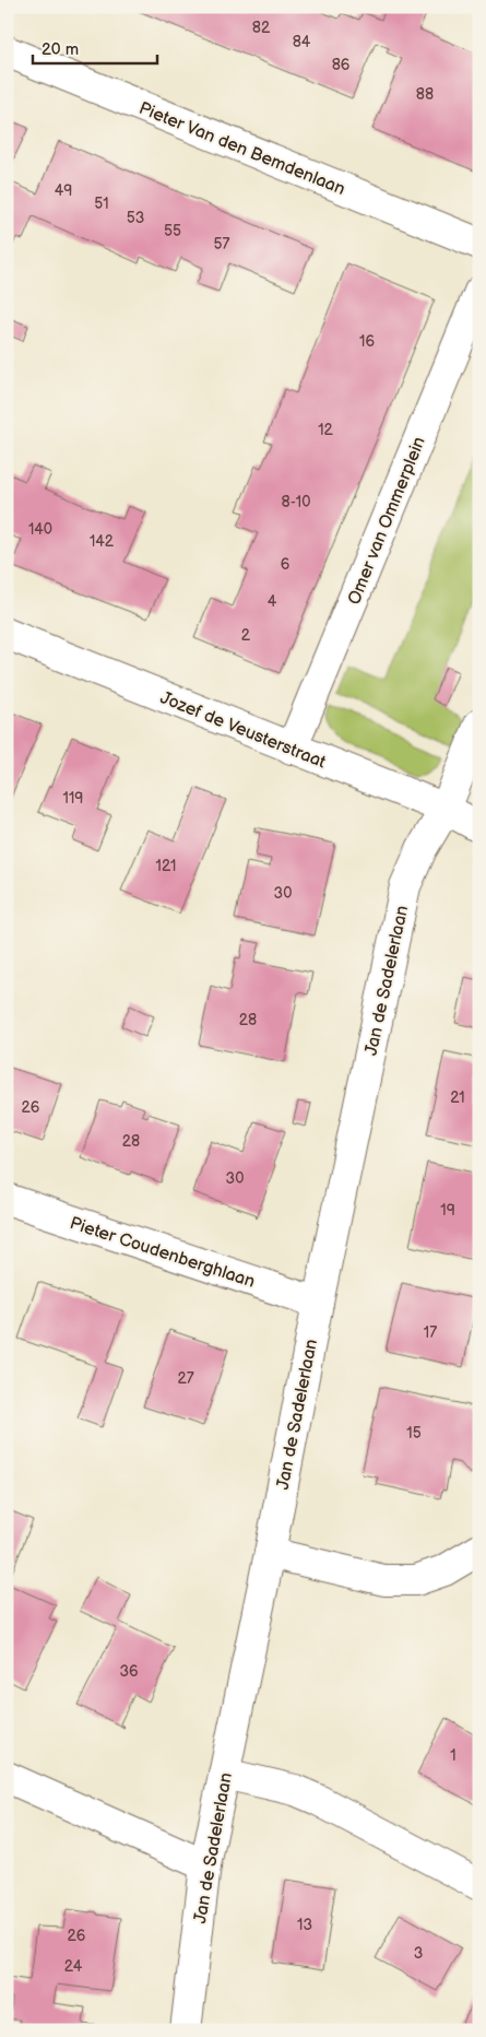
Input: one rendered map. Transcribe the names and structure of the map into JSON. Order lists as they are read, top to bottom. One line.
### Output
{"streets":{"street":["Pieter Van den Bemdenlaan","Omer van Ommerplein","Jozef de Veusterstraat","Jan de Sadelerlaan","Pieter Coudenberghlaan"]},"crossings":[["Omer van Ommerplein","Jozef de Veusterstraat"],["Jozef de Veusterstraat","Jan de Sadelerlaan"],["Jan de Sadelerlaan","Pieter Coudenberghlaan"]],"house_numbers":["82","84","86","88","49","51","53","55","57","16","12","8-10","140","142","6","4","2","119","121","30","28","21","26","28","30","19","17","27","15","36","1","13","26","3","24"],"scale_bar":"20 m"}
